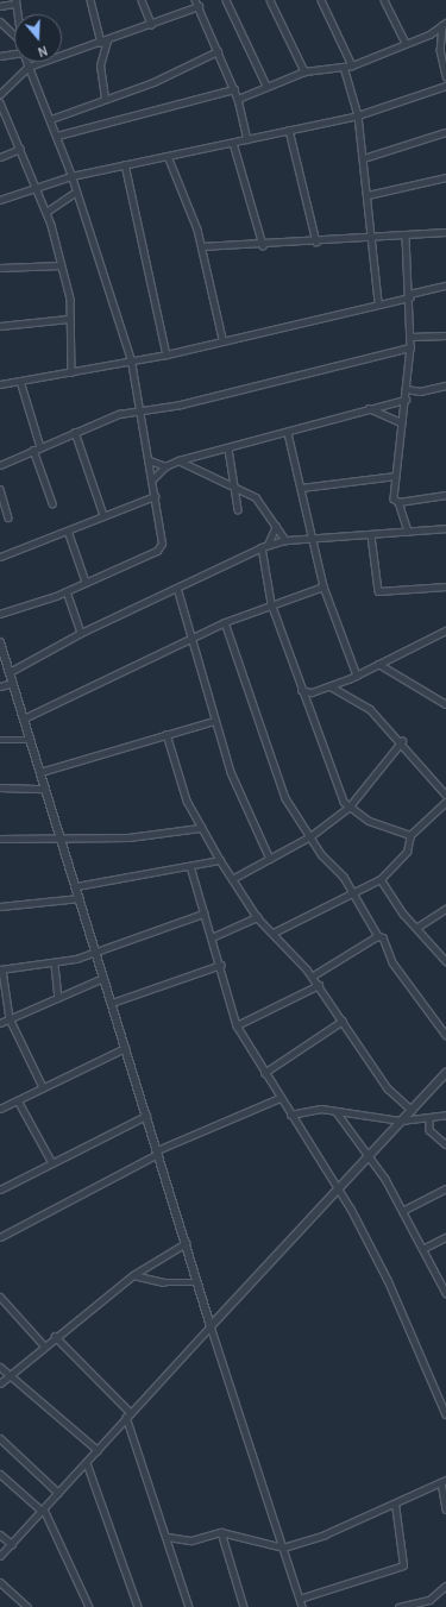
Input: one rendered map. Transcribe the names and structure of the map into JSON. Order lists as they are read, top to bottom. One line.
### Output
{"north":"bottom"}
